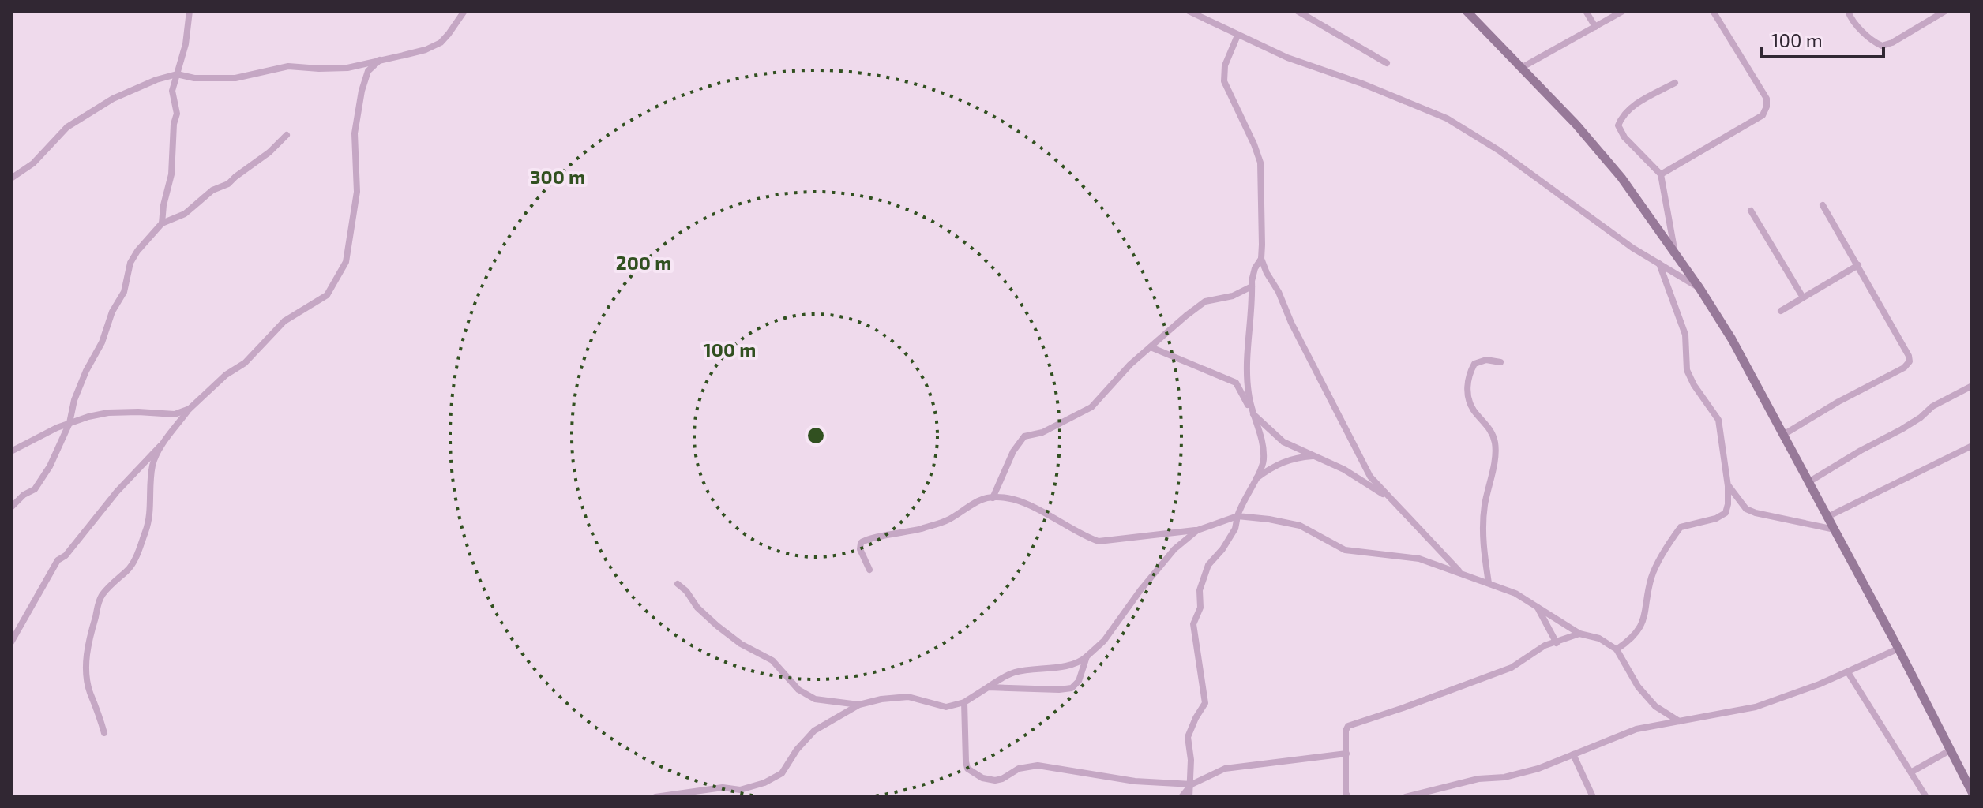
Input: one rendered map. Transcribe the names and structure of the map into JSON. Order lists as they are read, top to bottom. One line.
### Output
{"scale_bar":"100 m","rings":["300 m","200 m","100 m"]}
